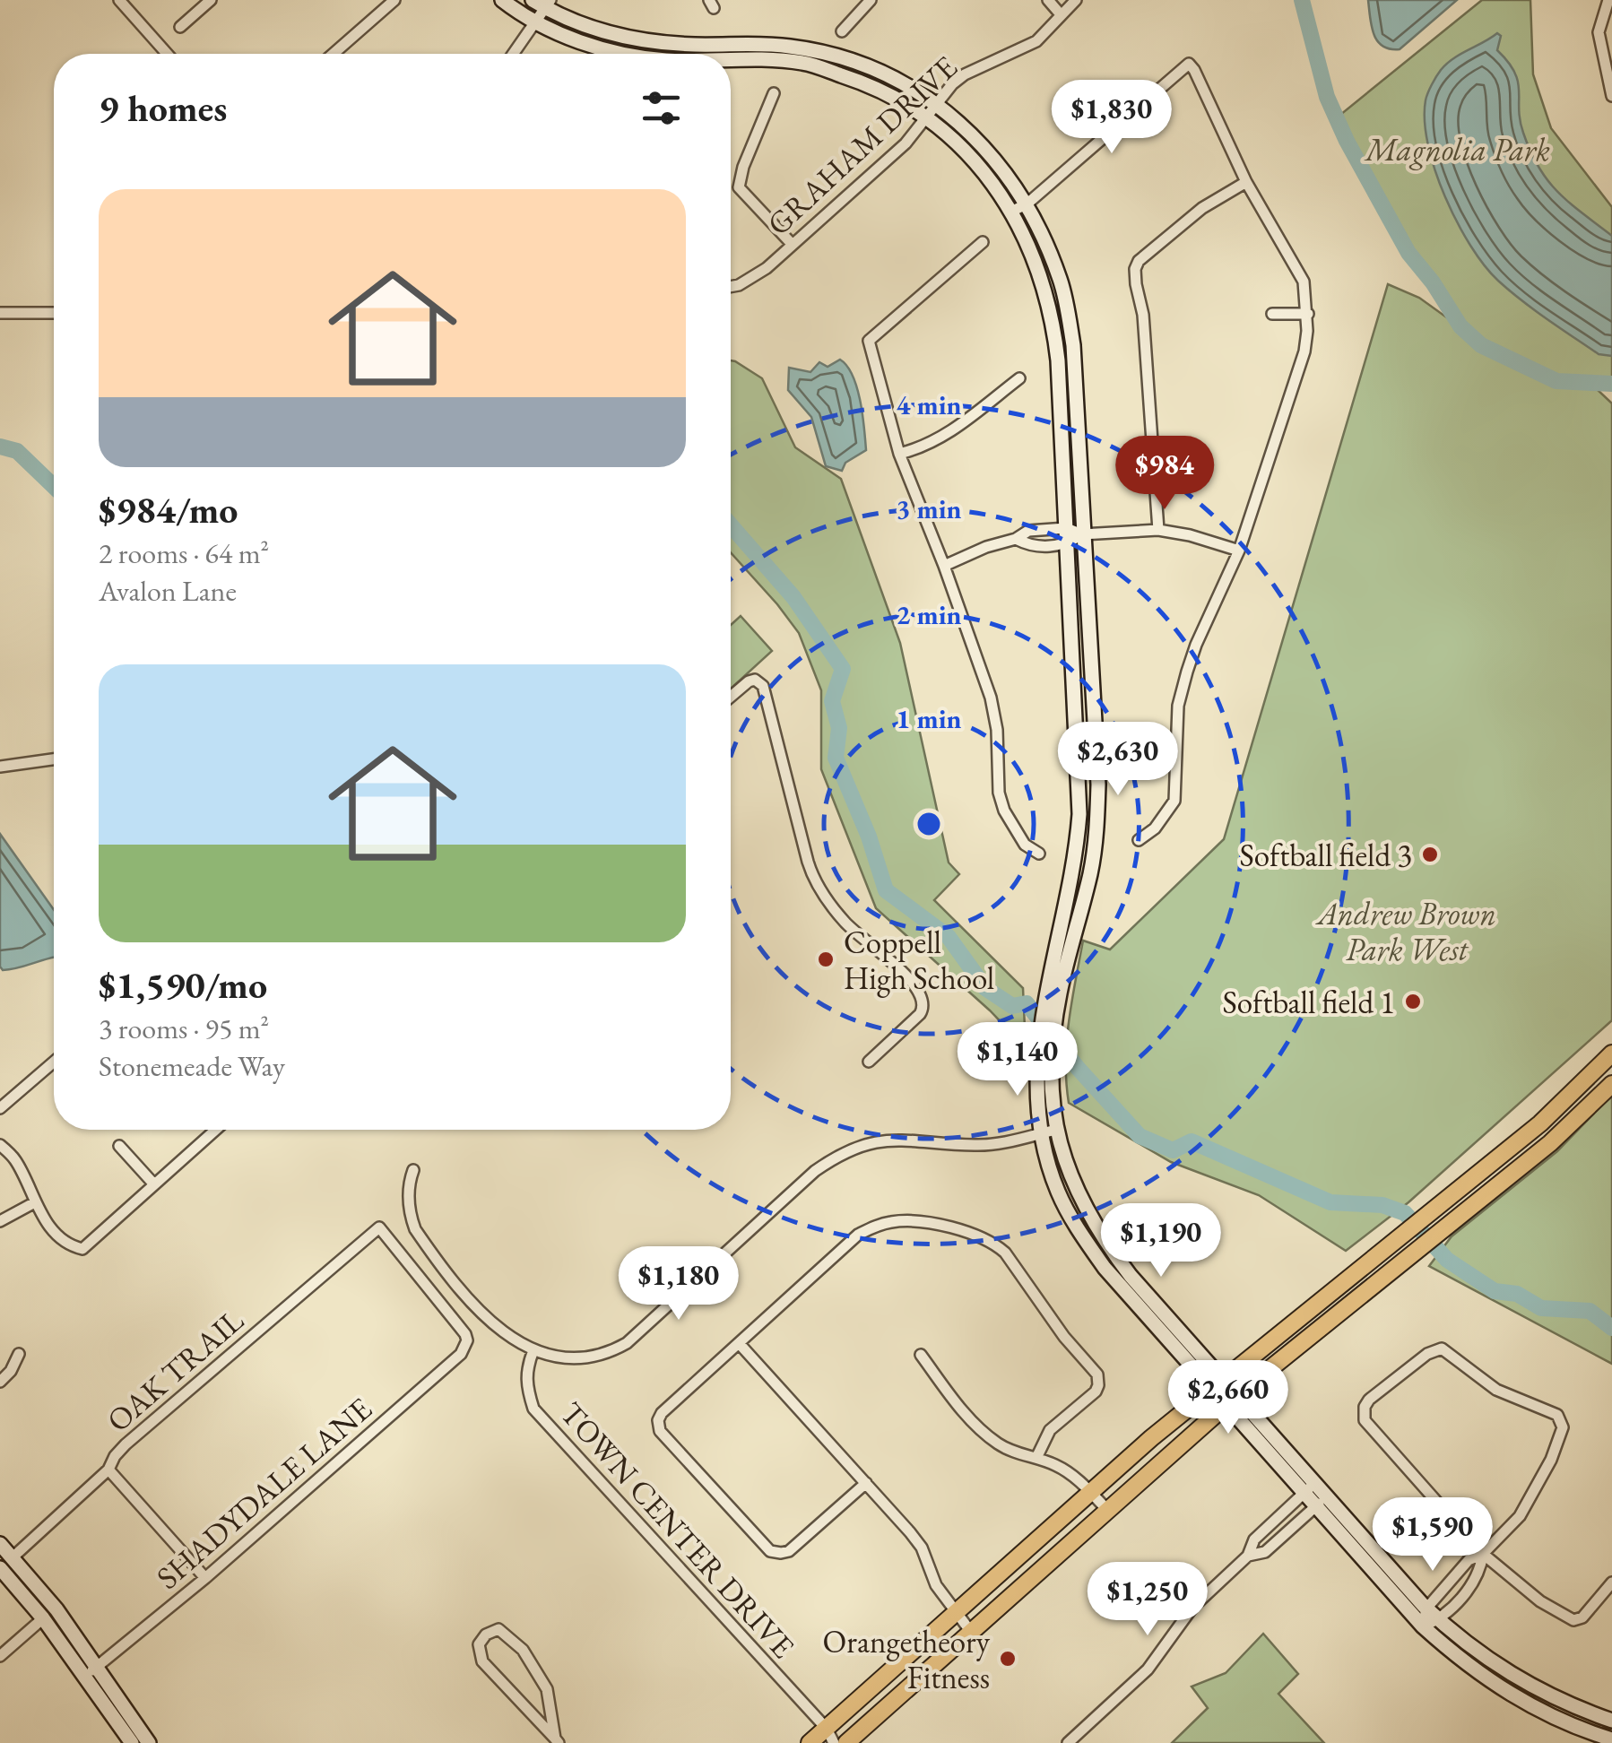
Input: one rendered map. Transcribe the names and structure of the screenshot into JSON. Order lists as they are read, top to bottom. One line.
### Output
{"streets":{"street":["GRAHAM DRIVE","OAK TRAIL","SHADYDALE LANE","TOWN CENTER DRIVE"]},"crossings":[["OAK TRAIL","SHADYDALE LANE"]],"parks":["Magnolia Park","Andrew Brown Park West"],"places":["Softball field 3","Coppell High School","Softball field 1","Orangetheory Fitness"],"page":{"heading":"9 homes","price":["$1,830","$984","$2,630","$1,140","$1,190","$1,180","$2,660","$1,590","$1,250"],"list":[{"name":"$984/mo","note":"2 rooms · 64 m² · Avalon Lane"},{"name":"$1,590/mo","note":"3 rooms · 95 m² · Stonemeade Way"}]},"rings":["4 min","3 min","2 min","1 min"]}
